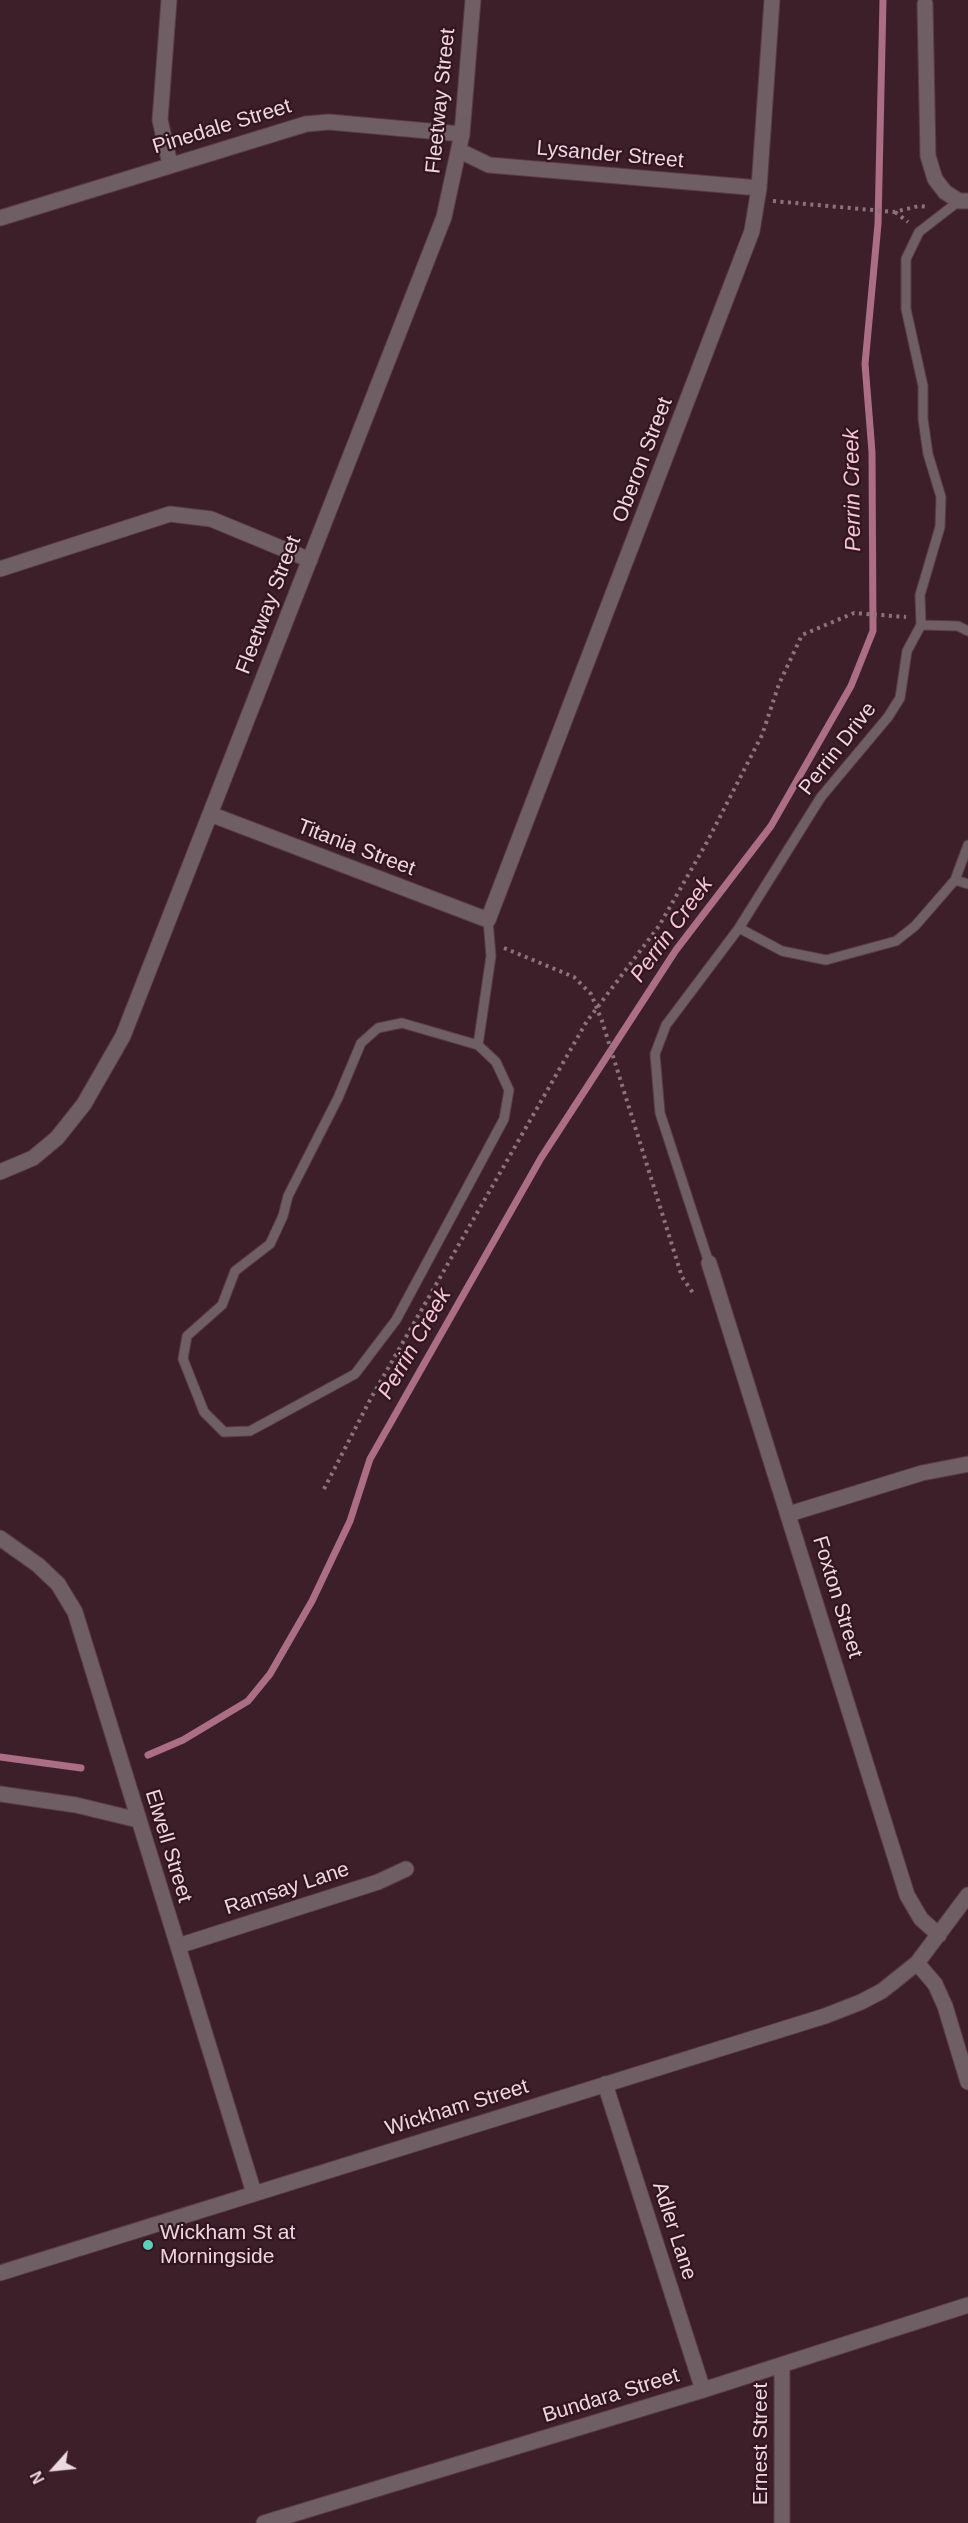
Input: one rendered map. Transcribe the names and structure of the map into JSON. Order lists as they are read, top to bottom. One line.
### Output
{"streets":{"street":["Fleetway Street","Pinedale Street","Lysander Street","Oberon Street","Titania Street","Foxton Street","Elwell Street","Ramsay Lane","Wickham Street","Adler Lane","Bundara Street","Ernest Street"],"lane":["Perrin Drive"]},"crossings":[["Fleetway Street","Pinedale Street"],["Fleetway Street","Lysander Street"],["Fleetway Street","Titania Street"],["Lysander Street","Oberon Street"],["Oberon Street","Titania Street"],["Perrin Drive","Foxton Street"],["Foxton Street","Wickham Street"],["Elwell Street","Ramsay Lane"],["Elwell Street","Wickham Street"],["Wickham Street","Adler Lane"],["Adler Lane","Bundara Street"],["Bundara Street","Ernest Street"]],"water":["Perrin Creek"],"places":["Wickham St at Morningside"],"north":"bottom left"}
